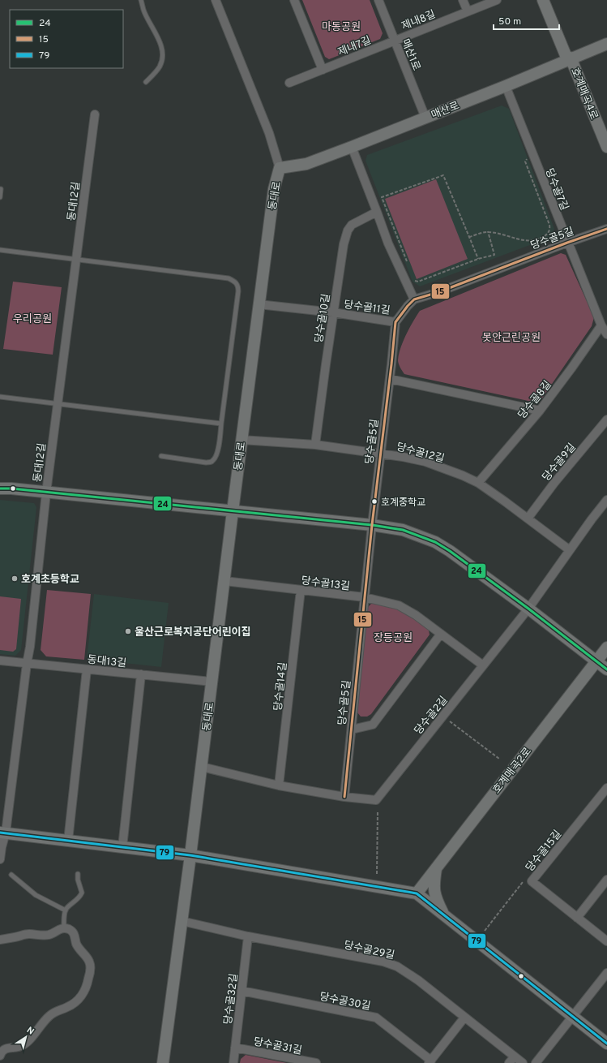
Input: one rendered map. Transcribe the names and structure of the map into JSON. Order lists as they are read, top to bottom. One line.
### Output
{"streets":{"street":["제내8길","제내7길","매산1로","호계매곡4로","매산로","당수골7길","동대로","동대12길","당수골5길","당수골11길","당수골10길","당수골8길","당수골12길","당수골9길","당수골13길","동대13길","당수골14길","당수골2길","호계매곡2로","당수골15길","당수골29길","당수골32길","당수골30길","당수골31길"]},"crossings":[["제내8길","제내7길"],["제내8길","매산1로"],["제내7길","매산1로"],["매산1로","매산로"],["호계매곡4로","매산로"],["매산로","당수골7길"],["매산로","동대로"],["당수골7길","당수골5길"],["당수골7길","당수골8길"],["동대로","당수골11길"],["동대로","당수골12길"],["동대로","당수골13길"],["동대로","동대13길"],["동대로","당수골2길"],["동대로","당수골29길"],["동대12길","동대13길"],["당수골5길","당수골11길"],["당수골5길","당수골12길"],["당수골5길","당수골13길"],["당수골5길","당수골2길"],["당수골11길","당수골10길"],["당수골10길","당수골12길"],["당수골8길","당수골12길"],["당수골12길","당수골9길"],["당수골12길","당수골2길"],["당수골13길","당수골14길"],["당수골13길","당수골2길"],["당수골14길","당수골2길"],["당수골29길","당수골32길"],["당수골32길","당수골30길"],["당수골32길","당수골31길"]],"parks":["마동공원","우리공원","못안근린공원","장등공원"],"places":["호계중학교","호계초등학교","울산근로복지공단어린이집"],"lines":["transit line 15","transit line 24","transit line 79"],"legend":["24","15","79"],"scale_bar":"50 m","north":"top right"}
